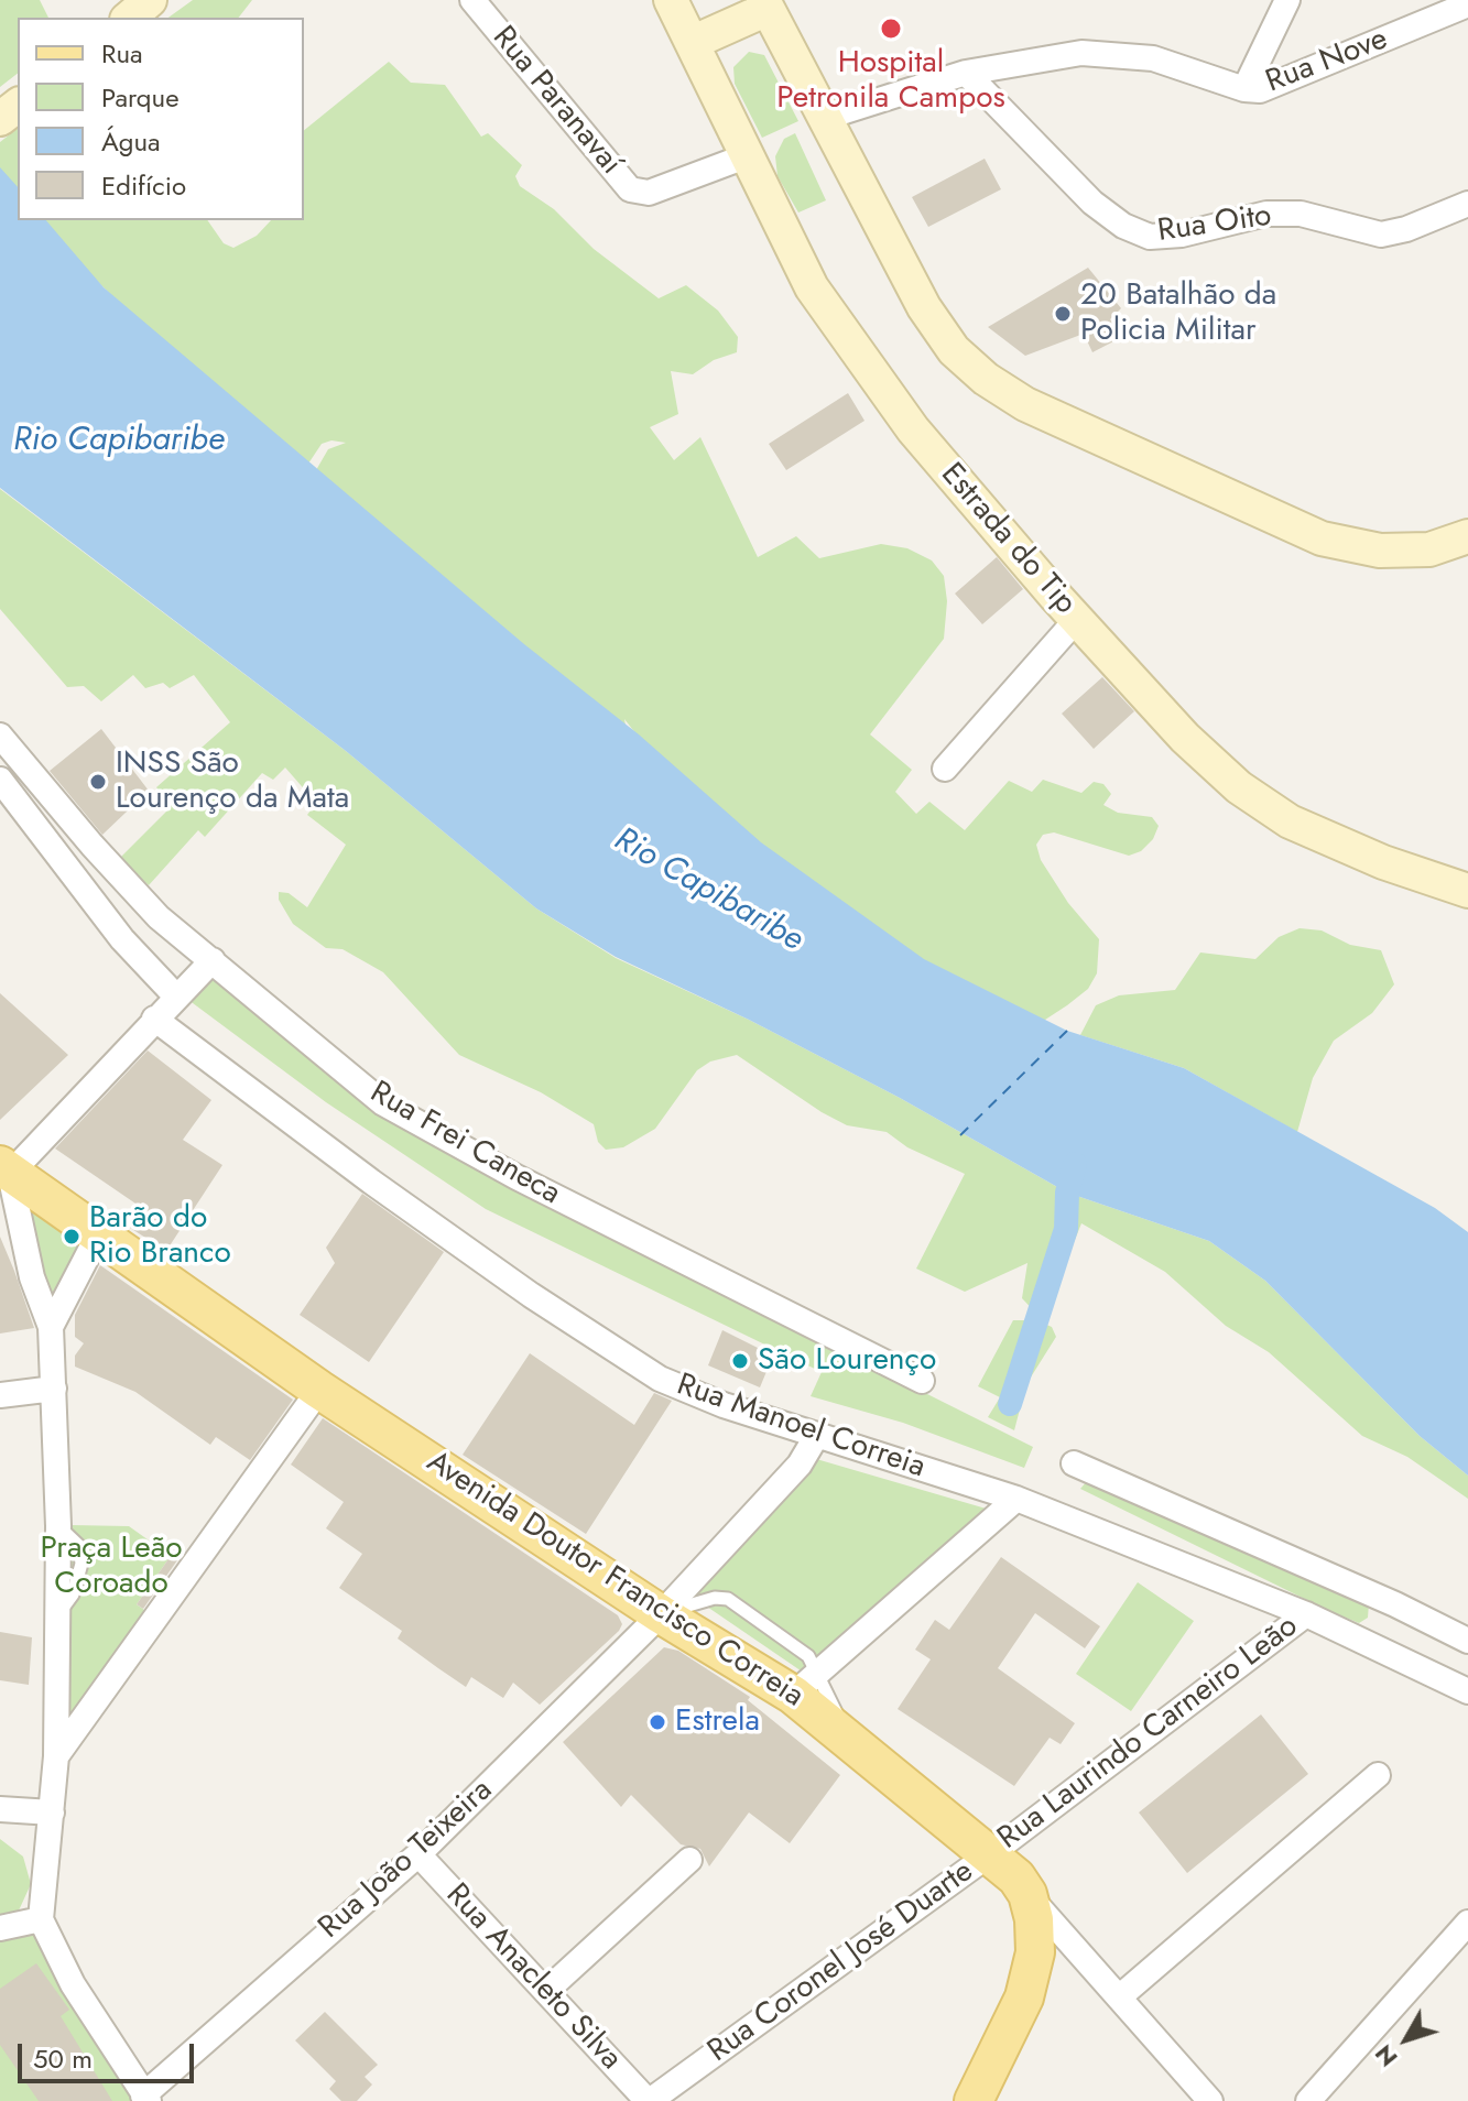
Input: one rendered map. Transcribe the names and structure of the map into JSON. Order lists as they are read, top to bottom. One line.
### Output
{"streets":{"main road":["Avenida Doutor Francisco Correia"],"street":["Rua Nove","Rua Paranavaí","Rua Oito","Estrada do Tip","Rua Frei Caneca","Rua Manoel Correia","Rua Laurindo Carneiro Leão","Rua João Teixeira","Rua Coronel José Duarte","Rua Anacleto Silva"]},"crossings":[["Rua Nove","Rua Oito"],["Rua Paranavaí","Estrada do Tip"],["Rua Manoel Correia","Rua Laurindo Carneiro Leão"],["Rua Manoel Correia","Rua João Teixeira"],["Avenida Doutor Francisco Correia","Rua Laurindo Carneiro Leão"],["Avenida Doutor Francisco Correia","Rua João Teixeira"],["Avenida Doutor Francisco Correia","Rua Coronel José Duarte"],["Rua Laurindo Carneiro Leão","Rua Coronel José Duarte"],["Rua João Teixeira","Rua Anacleto Silva"],["Rua Coronel José Duarte","Rua Anacleto Silva"]],"water":["Rio Capibaribe"],"parks":["Praça Leão Coroado"],"places":["Hospital Petronila Campos","20 Batalhão da Policia Militar","INSS São Lourenço da Mata","Barão do Rio Branco","São Lourenço","Estrela"],"legend":["Rua","Parque","Água","Edifício"],"scale_bar":"50 m","north":"bottom left"}
